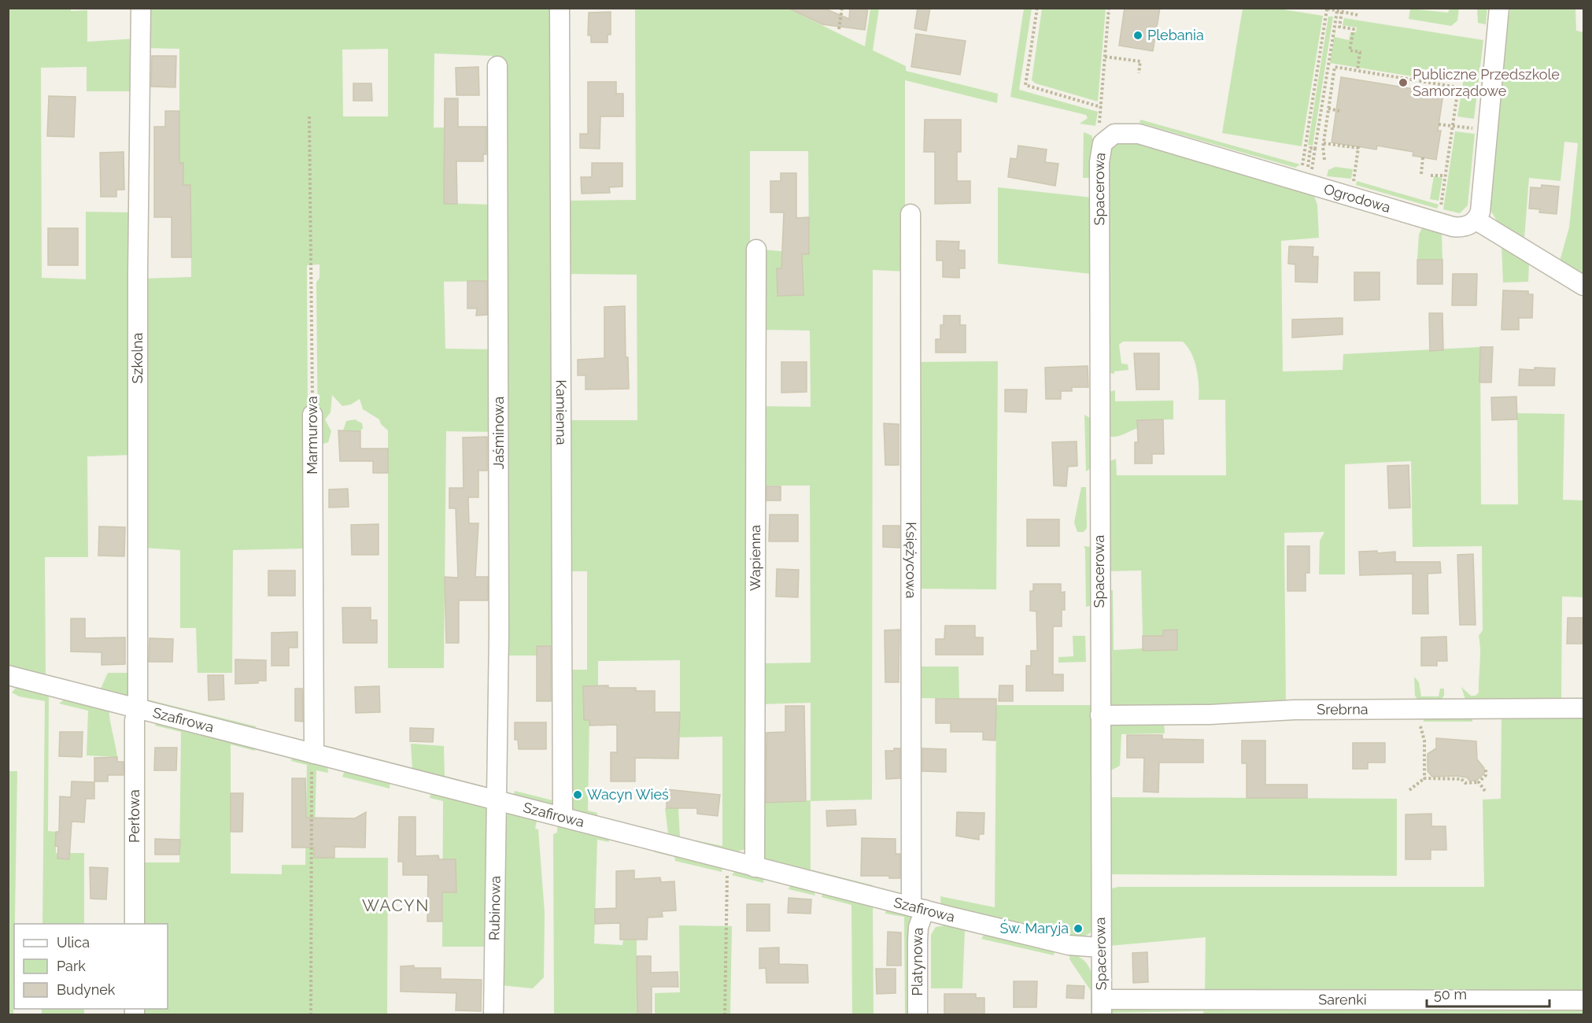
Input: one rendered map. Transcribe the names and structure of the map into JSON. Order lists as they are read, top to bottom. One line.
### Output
{"streets":{"street":["Spacerowa","Ogrodowa","Szkolna","Kamienna","Jaśminowa","Marmurowa","Wapienna","Księżycowa","Srebrna","Szafirowa","Perłowa","Rubinowa","Platynowa","Sarenki"]},"crossings":[["Spacerowa","Ogrodowa"],["Spacerowa","Srebrna"],["Spacerowa","Szafirowa"],["Spacerowa","Sarenki"],["Szkolna","Szafirowa"],["Szkolna","Perłowa"],["Kamienna","Szafirowa"],["Jaśminowa","Szafirowa"],["Jaśminowa","Rubinowa"],["Marmurowa","Szafirowa"],["Wapienna","Szafirowa"],["Księżycowa","Szafirowa"],["Księżycowa","Platynowa"],["Szafirowa","Perłowa"],["Szafirowa","Rubinowa"],["Szafirowa","Platynowa"]],"districts":["WACYN"],"places":["Plebania","Publiczne Przedszkole Samorządowe","Wacyn Wieś","Św. Maryja"],"legend":["Ulica","Park","Budynek"],"scale_bar":"50 m"}
